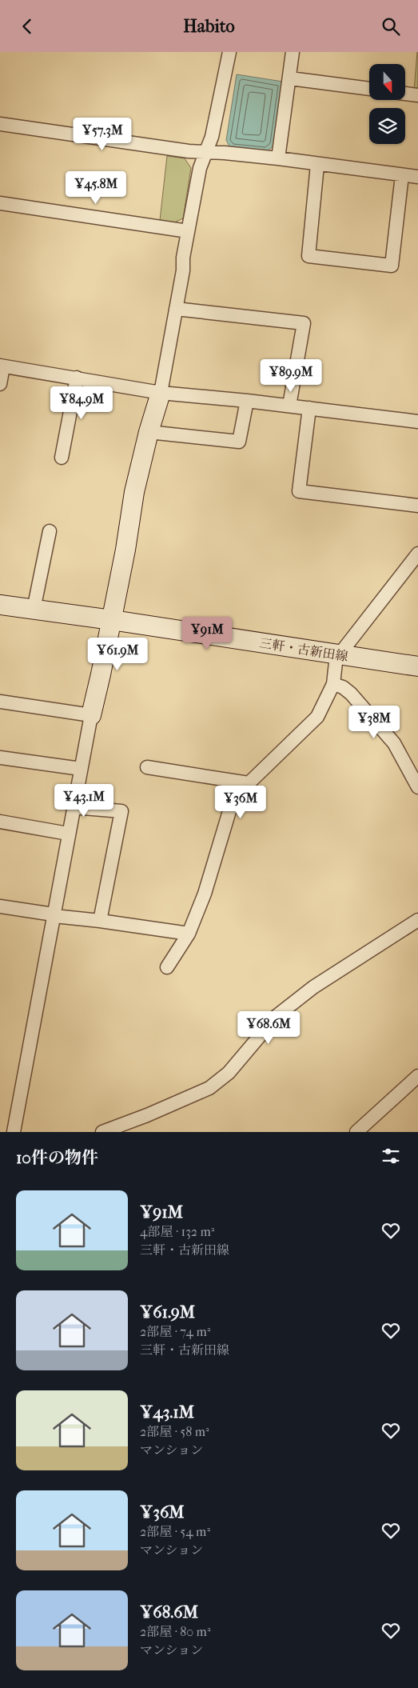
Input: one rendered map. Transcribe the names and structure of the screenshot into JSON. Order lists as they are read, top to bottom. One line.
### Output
{"streets":{"street":["三軒・古新田線"]},"north":"bottom","page":{"header":"Habito","price":["¥57.3M","¥45.8M","¥89.9M","¥84.9M","¥91M","¥61.9M","¥38M","¥43.1M","¥36M","¥68.6M"],"heading":"10件の物件","list":[{"name":"¥91M","note":"4部屋 · 132 m² · 三軒・古新田線"},{"name":"¥61.9M","note":"2部屋 · 74 m² · 三軒・古新田線"},{"name":"¥43.1M","note":"2部屋 · 58 m² · マンション"},{"name":"¥36M","note":"2部屋 · 54 m² · マンション"},{"name":"¥68.6M","note":"2部屋 · 80 m² · マンション"}]}}
